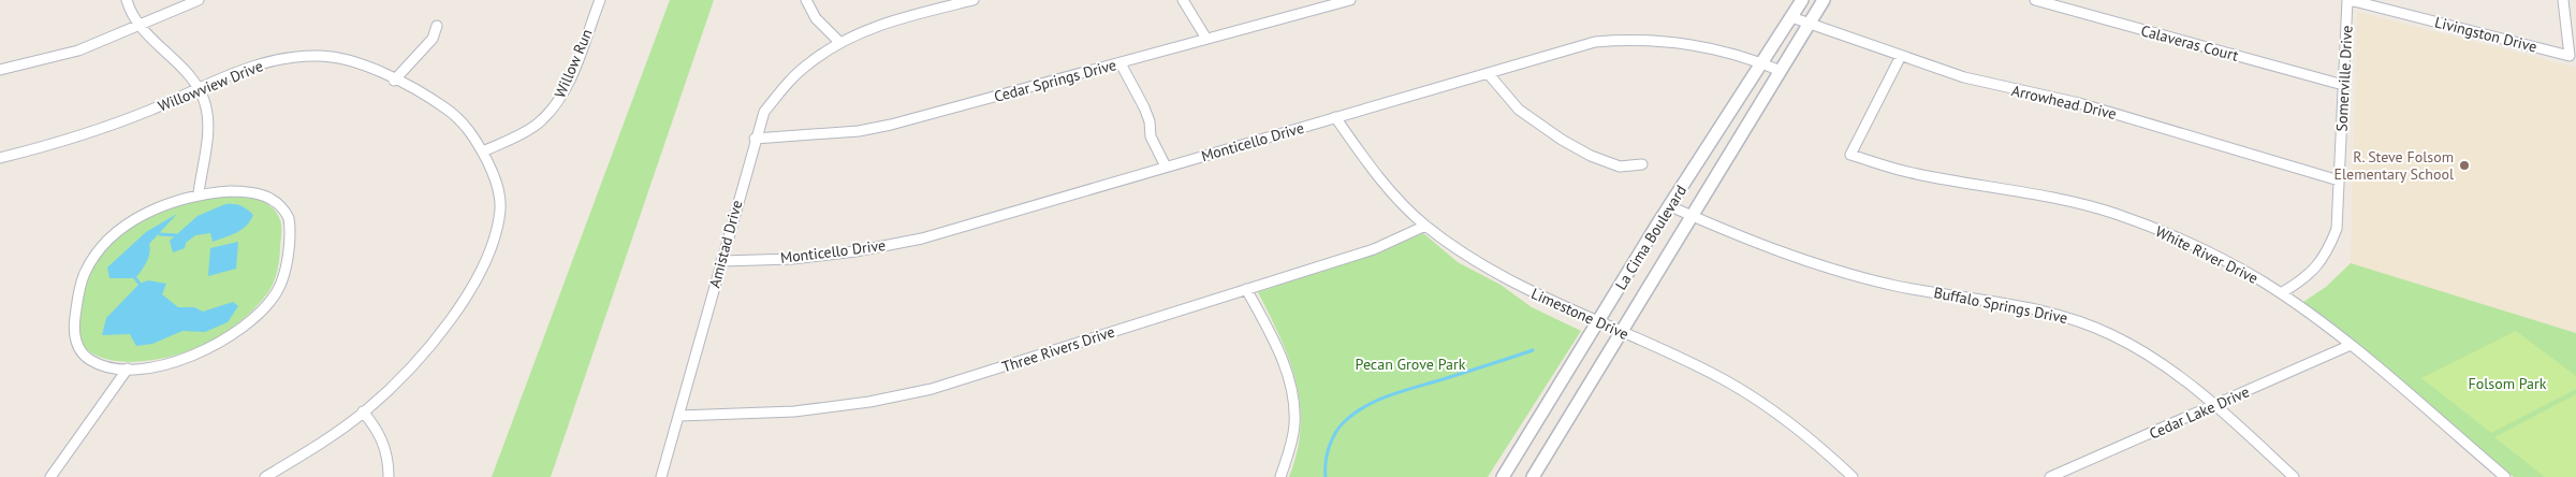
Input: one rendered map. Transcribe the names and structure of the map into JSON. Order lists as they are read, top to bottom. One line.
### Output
{"streets":{"street":["Livingston Drive","Calaveras Court","Willow Run","Somerville Drive","Cedar Springs Drive","Willowview Drive","Arrowhead Drive","Monticello Drive","La Cima Boulevard","Amistad Drive","White River Drive","Buffalo Springs Drive","Limestone Drive","Three Rivers Drive","Cedar Lake Drive"]},"crossings":[["Livingston Drive","Somerville Drive"],["Calaveras Court","Somerville Drive"],["Willow Run","Willowview Drive"],["Somerville Drive","Arrowhead Drive"],["Somerville Drive","White River Drive"],["Cedar Springs Drive","Amistad Drive"],["Arrowhead Drive","La Cima Boulevard"],["Arrowhead Drive","White River Drive"],["Monticello Drive","La Cima Boulevard"],["Monticello Drive","Amistad Drive"],["Monticello Drive","Limestone Drive"],["La Cima Boulevard","Buffalo Springs Drive"],["La Cima Boulevard","Limestone Drive"],["Amistad Drive","Three Rivers Drive"],["White River Drive","Cedar Lake Drive"],["Buffalo Springs Drive","Cedar Lake Drive"],["Limestone Drive","Three Rivers Drive"]],"parks":["Pecan Grove Park","Folsom Park"],"places":["R. Steve Folsom Elementary School"]}
